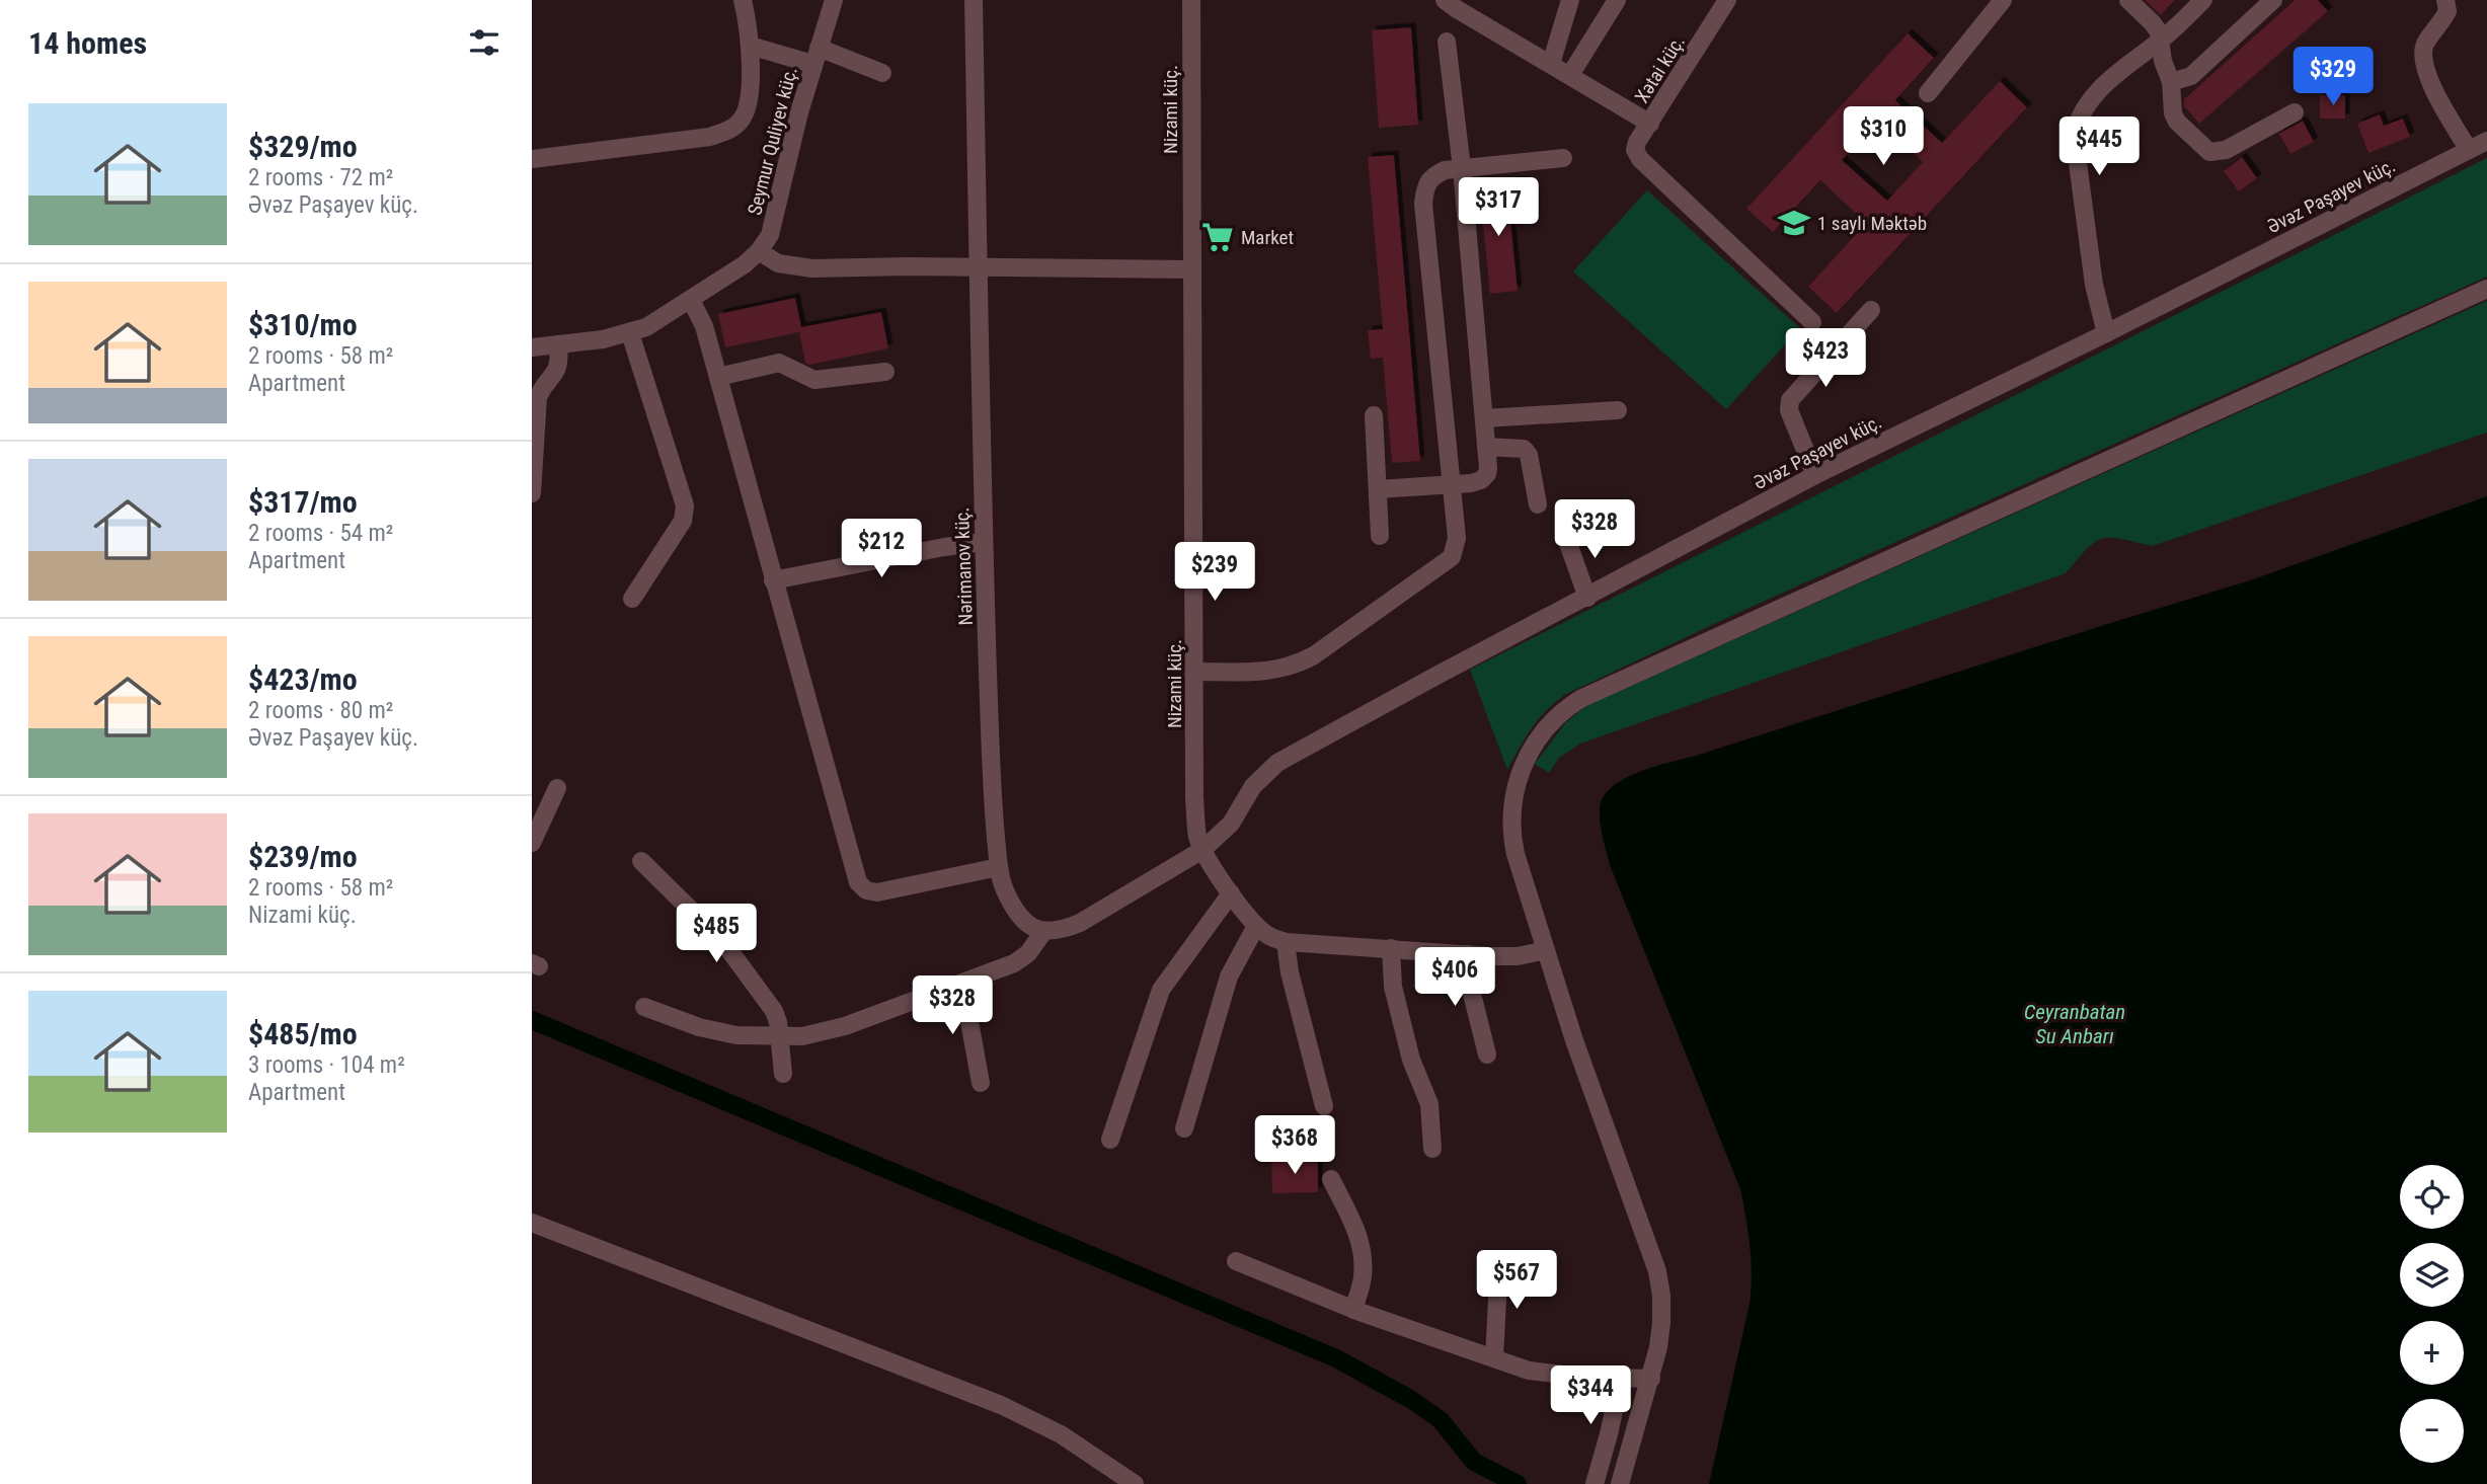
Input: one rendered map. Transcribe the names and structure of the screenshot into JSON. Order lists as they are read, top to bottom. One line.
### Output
{"streets":{"street":["Xətai küç.","Nizami küç.","Seymur Quliyev küç.","Əvəz Paşayev küç.","Nərimanov küç."]},"crossings":[["Nizami küç.","Əvəz Paşayev küç."]],"water":["Ceyranbatan Su Anbarı"],"places":{"school or university":["1 saylı Məktəb"],"supermarket":["Market"]},"page":{"heading":"14 homes","price":["$329","$310","$445","$317","$423","$328","$212","$239","$485","$406","$328","$368","$567","$344"],"list":[{"name":"$329/mo","note":"2 rooms · 72 m² · Əvəz Paşayev küç."},{"name":"$310/mo","note":"2 rooms · 58 m² · Apartment"},{"name":"$317/mo","note":"2 rooms · 54 m² · Apartment"},{"name":"$423/mo","note":"2 rooms · 80 m² · Əvəz Paşayev küç."},{"name":"$239/mo","note":"2 rooms · 58 m² · Nizami küç."},{"name":"$485/mo","note":"3 rooms · 104 m² · Apartment"}],"map_buttons":["+","−"]}}
